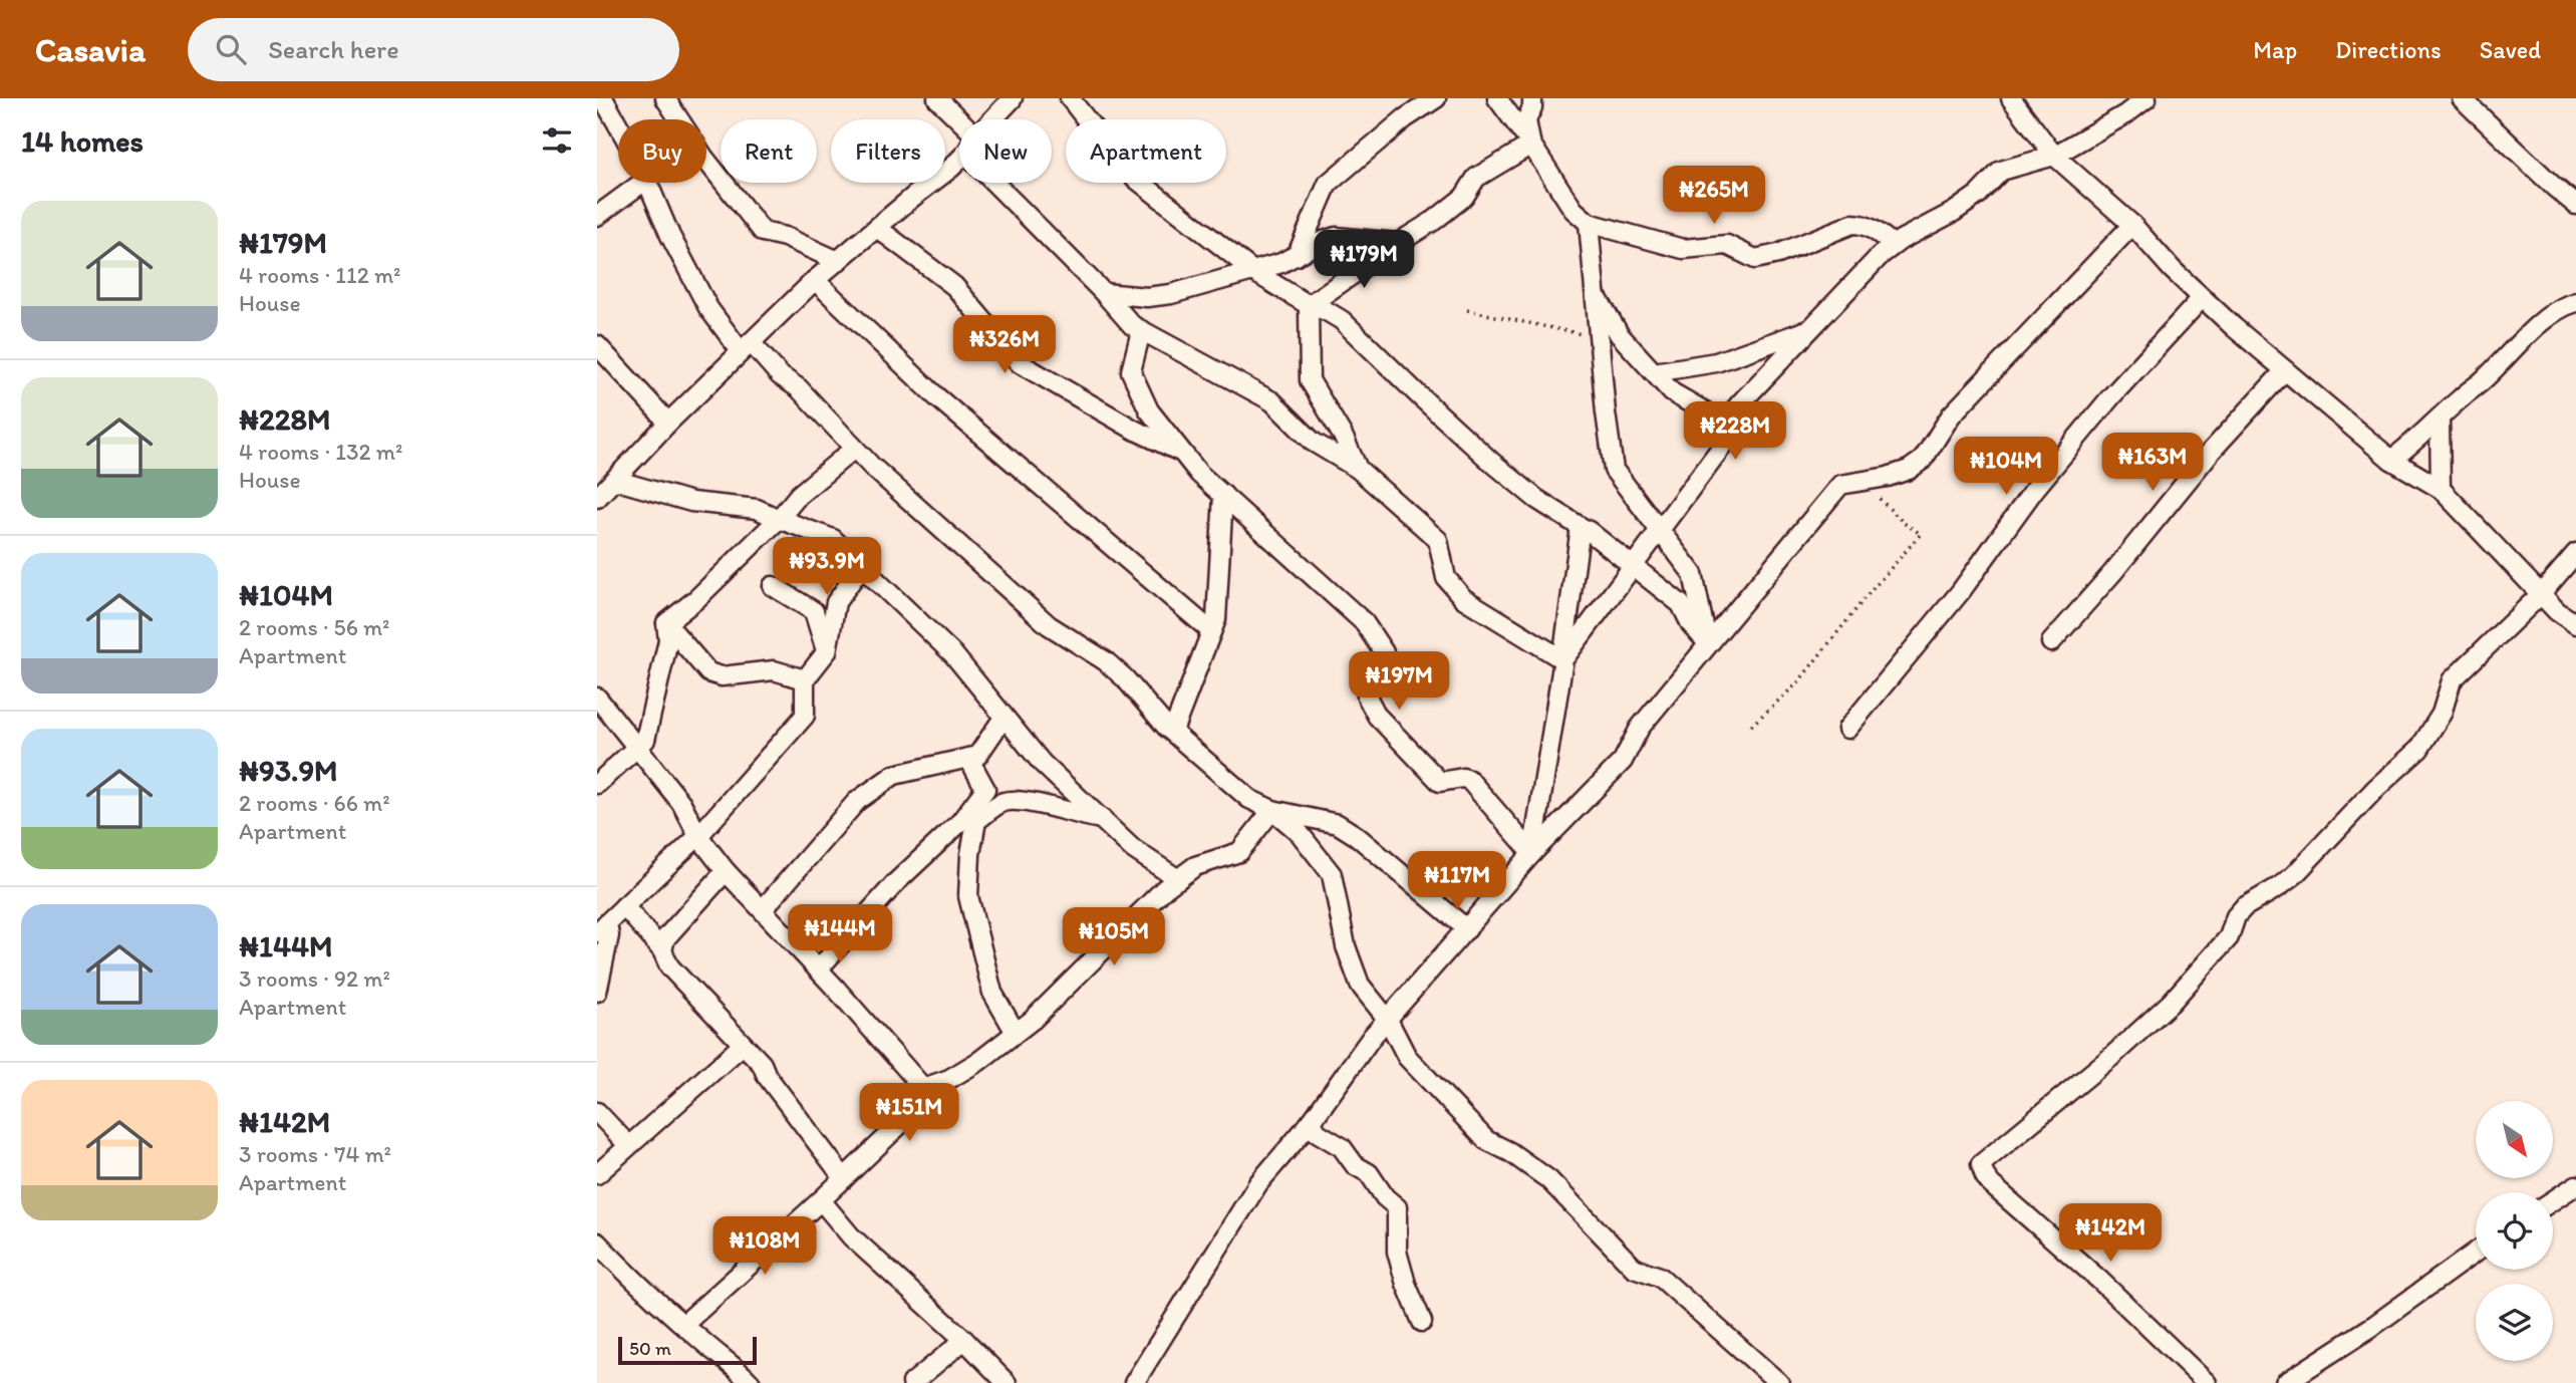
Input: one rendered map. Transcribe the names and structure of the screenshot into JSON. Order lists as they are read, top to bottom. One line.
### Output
{"scale_bar":"50 m","north":"bottom right","page":{"header":"Casavia","search":"Search here","nav":["Map","Directions","Saved"],"heading":"14 homes","chip":["Buy","Rent","Filters","New","Apartment"],"price":["₦265M","₦179M","₦326M","₦228M","₦163M","₦104M","₦93.9M","₦197M","₦117M","₦144M","₦105M","₦151M","₦142M","₦108M"],"list":[{"name":"₦179M","note":"4 rooms · 112 m² · House"},{"name":"₦228M","note":"4 rooms · 132 m² · House"},{"name":"₦104M","note":"2 rooms · 56 m² · Apartment"},{"name":"₦93.9M","note":"2 rooms · 66 m² · Apartment"},{"name":"₦144M","note":"3 rooms · 92 m² · Apartment"},{"name":"₦142M","note":"3 rooms · 74 m² · Apartment"}],"scale":"50 m"}}
